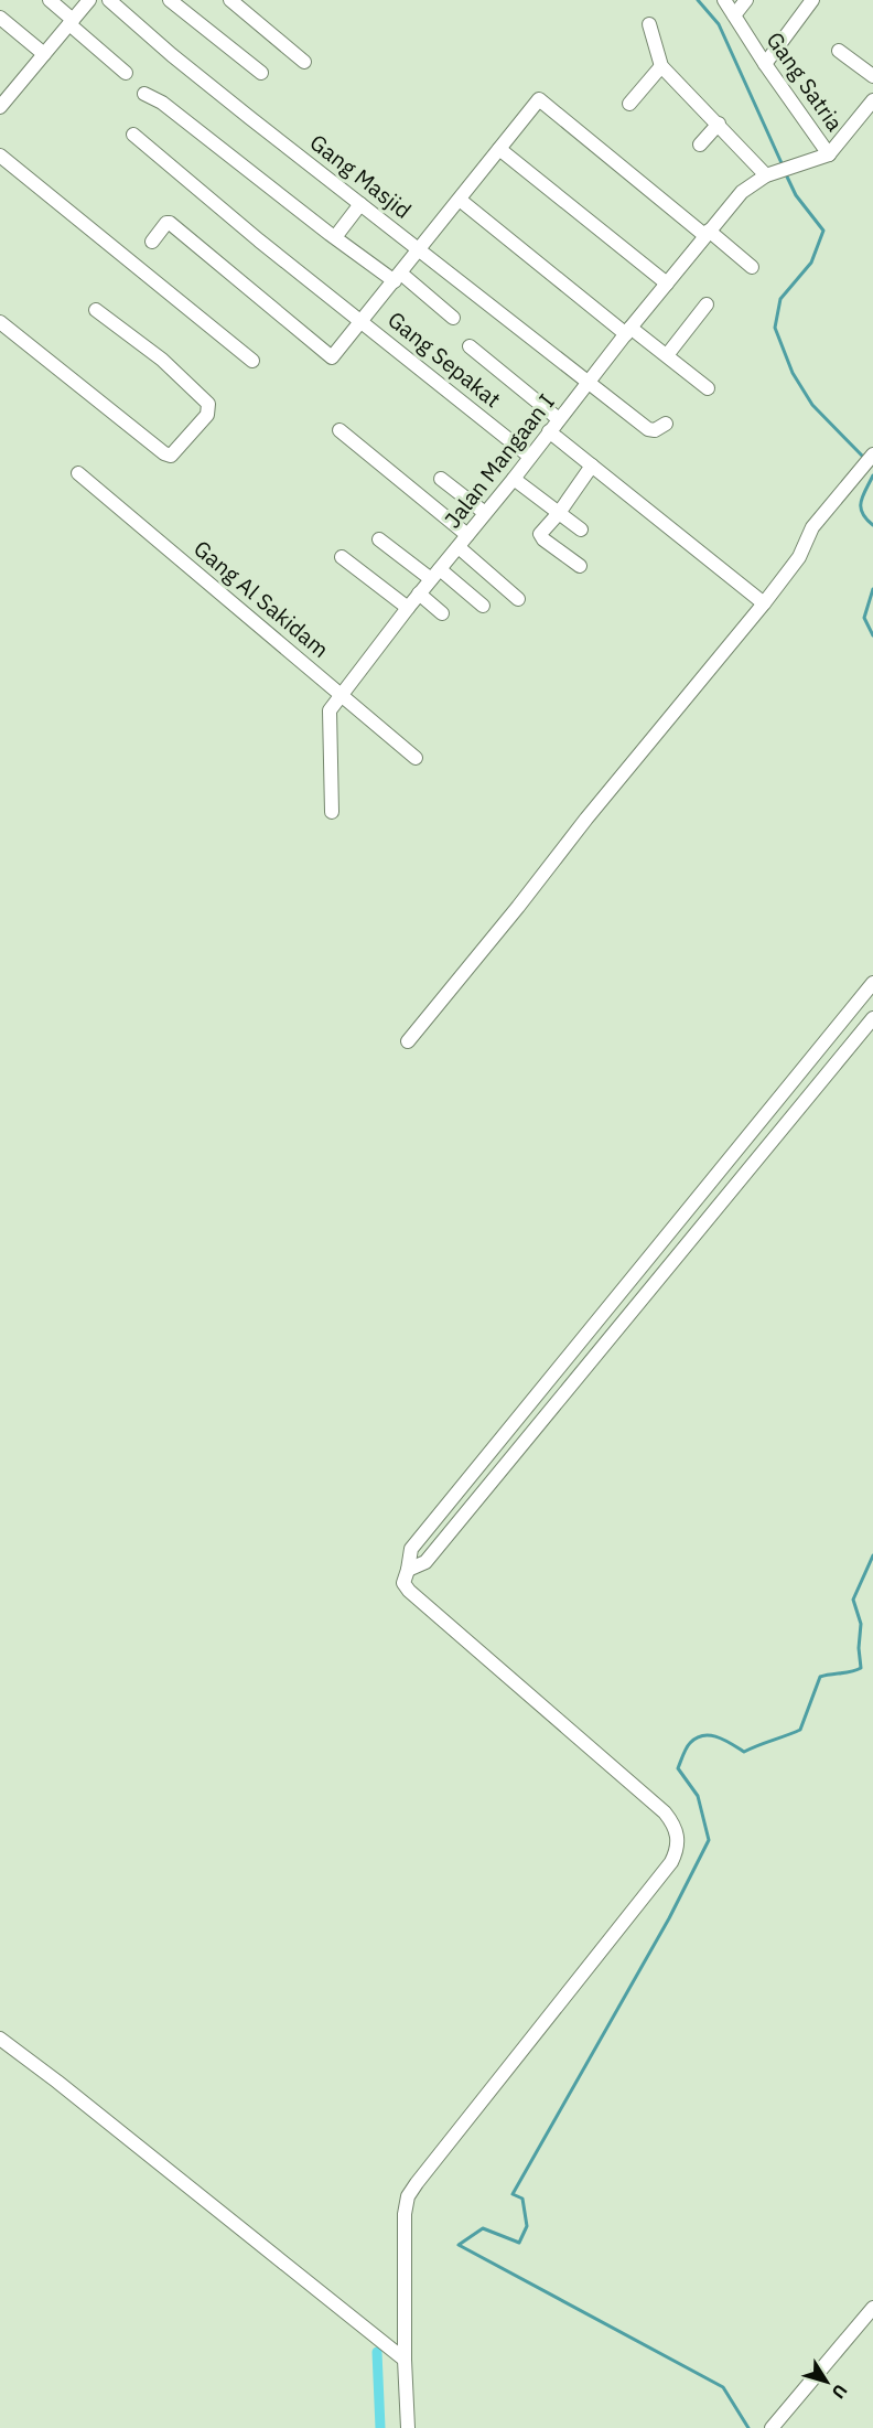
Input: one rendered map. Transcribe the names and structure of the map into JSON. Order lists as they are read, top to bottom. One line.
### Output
{"streets":{"street":["Gang Satria","Gang Masjid","Gang Sepakat","Jalan Mangaan I","Gang Al Sakidam"]},"crossings":[["Gang Satria","Jalan Mangaan I"],["Gang Masjid","Jalan Mangaan I"],["Gang Sepakat","Jalan Mangaan I"],["Jalan Mangaan I","Gang Al Sakidam"]],"north":"bottom right"}
